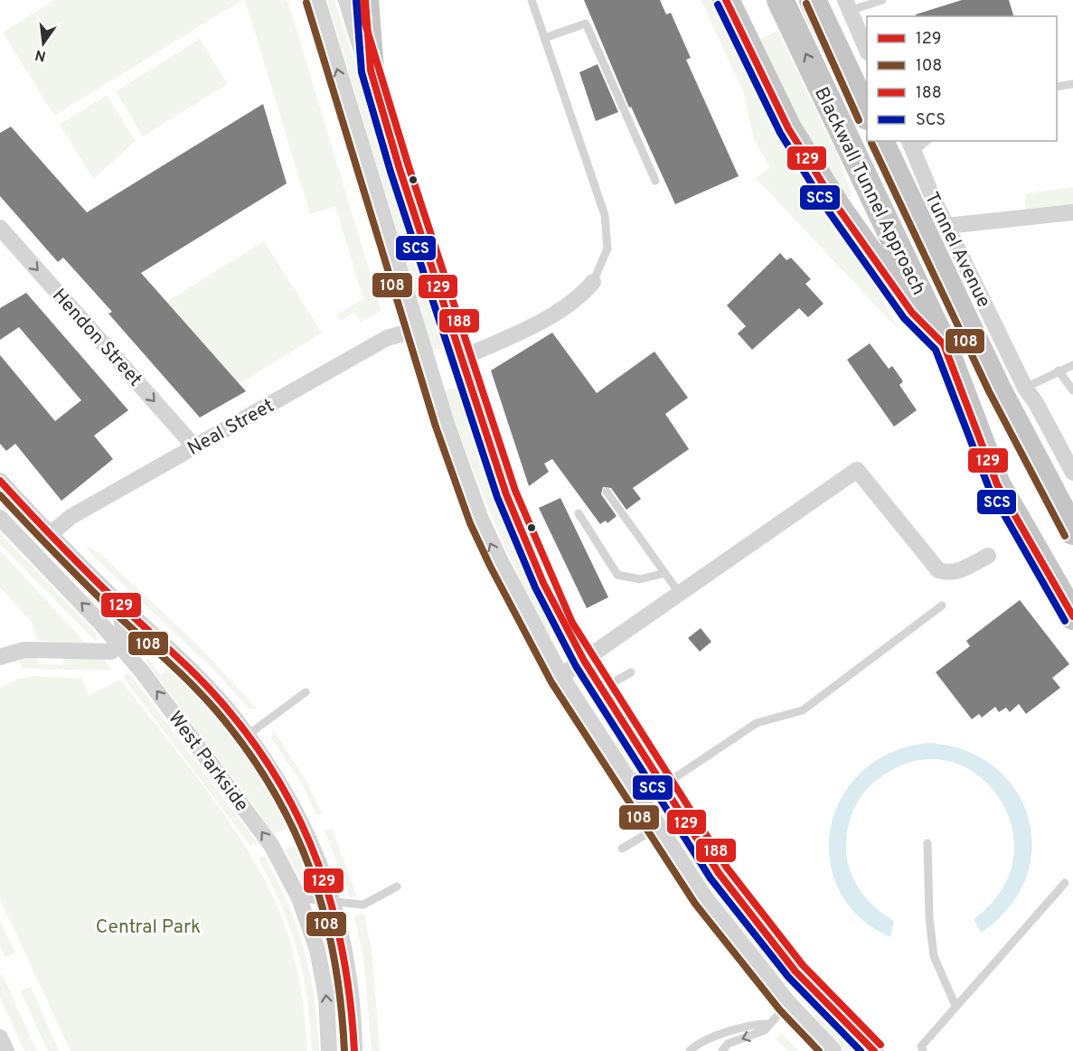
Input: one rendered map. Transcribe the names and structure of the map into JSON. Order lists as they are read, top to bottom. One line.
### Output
{"streets":{"highway":["Blackwall Tunnel Approach"],"street":["Tunnel Avenue","Hendon Street","Neal Street","West Parkside"]},"crossings":[["Hendon Street","Neal Street"]],"one_way":["Hendon Street"],"parks":["Central Park"],"lines":["transit line 129","transit line 188","transit line SCS","transit line 108"],"legend":["129","108","188","SCS"],"north":"bottom"}
